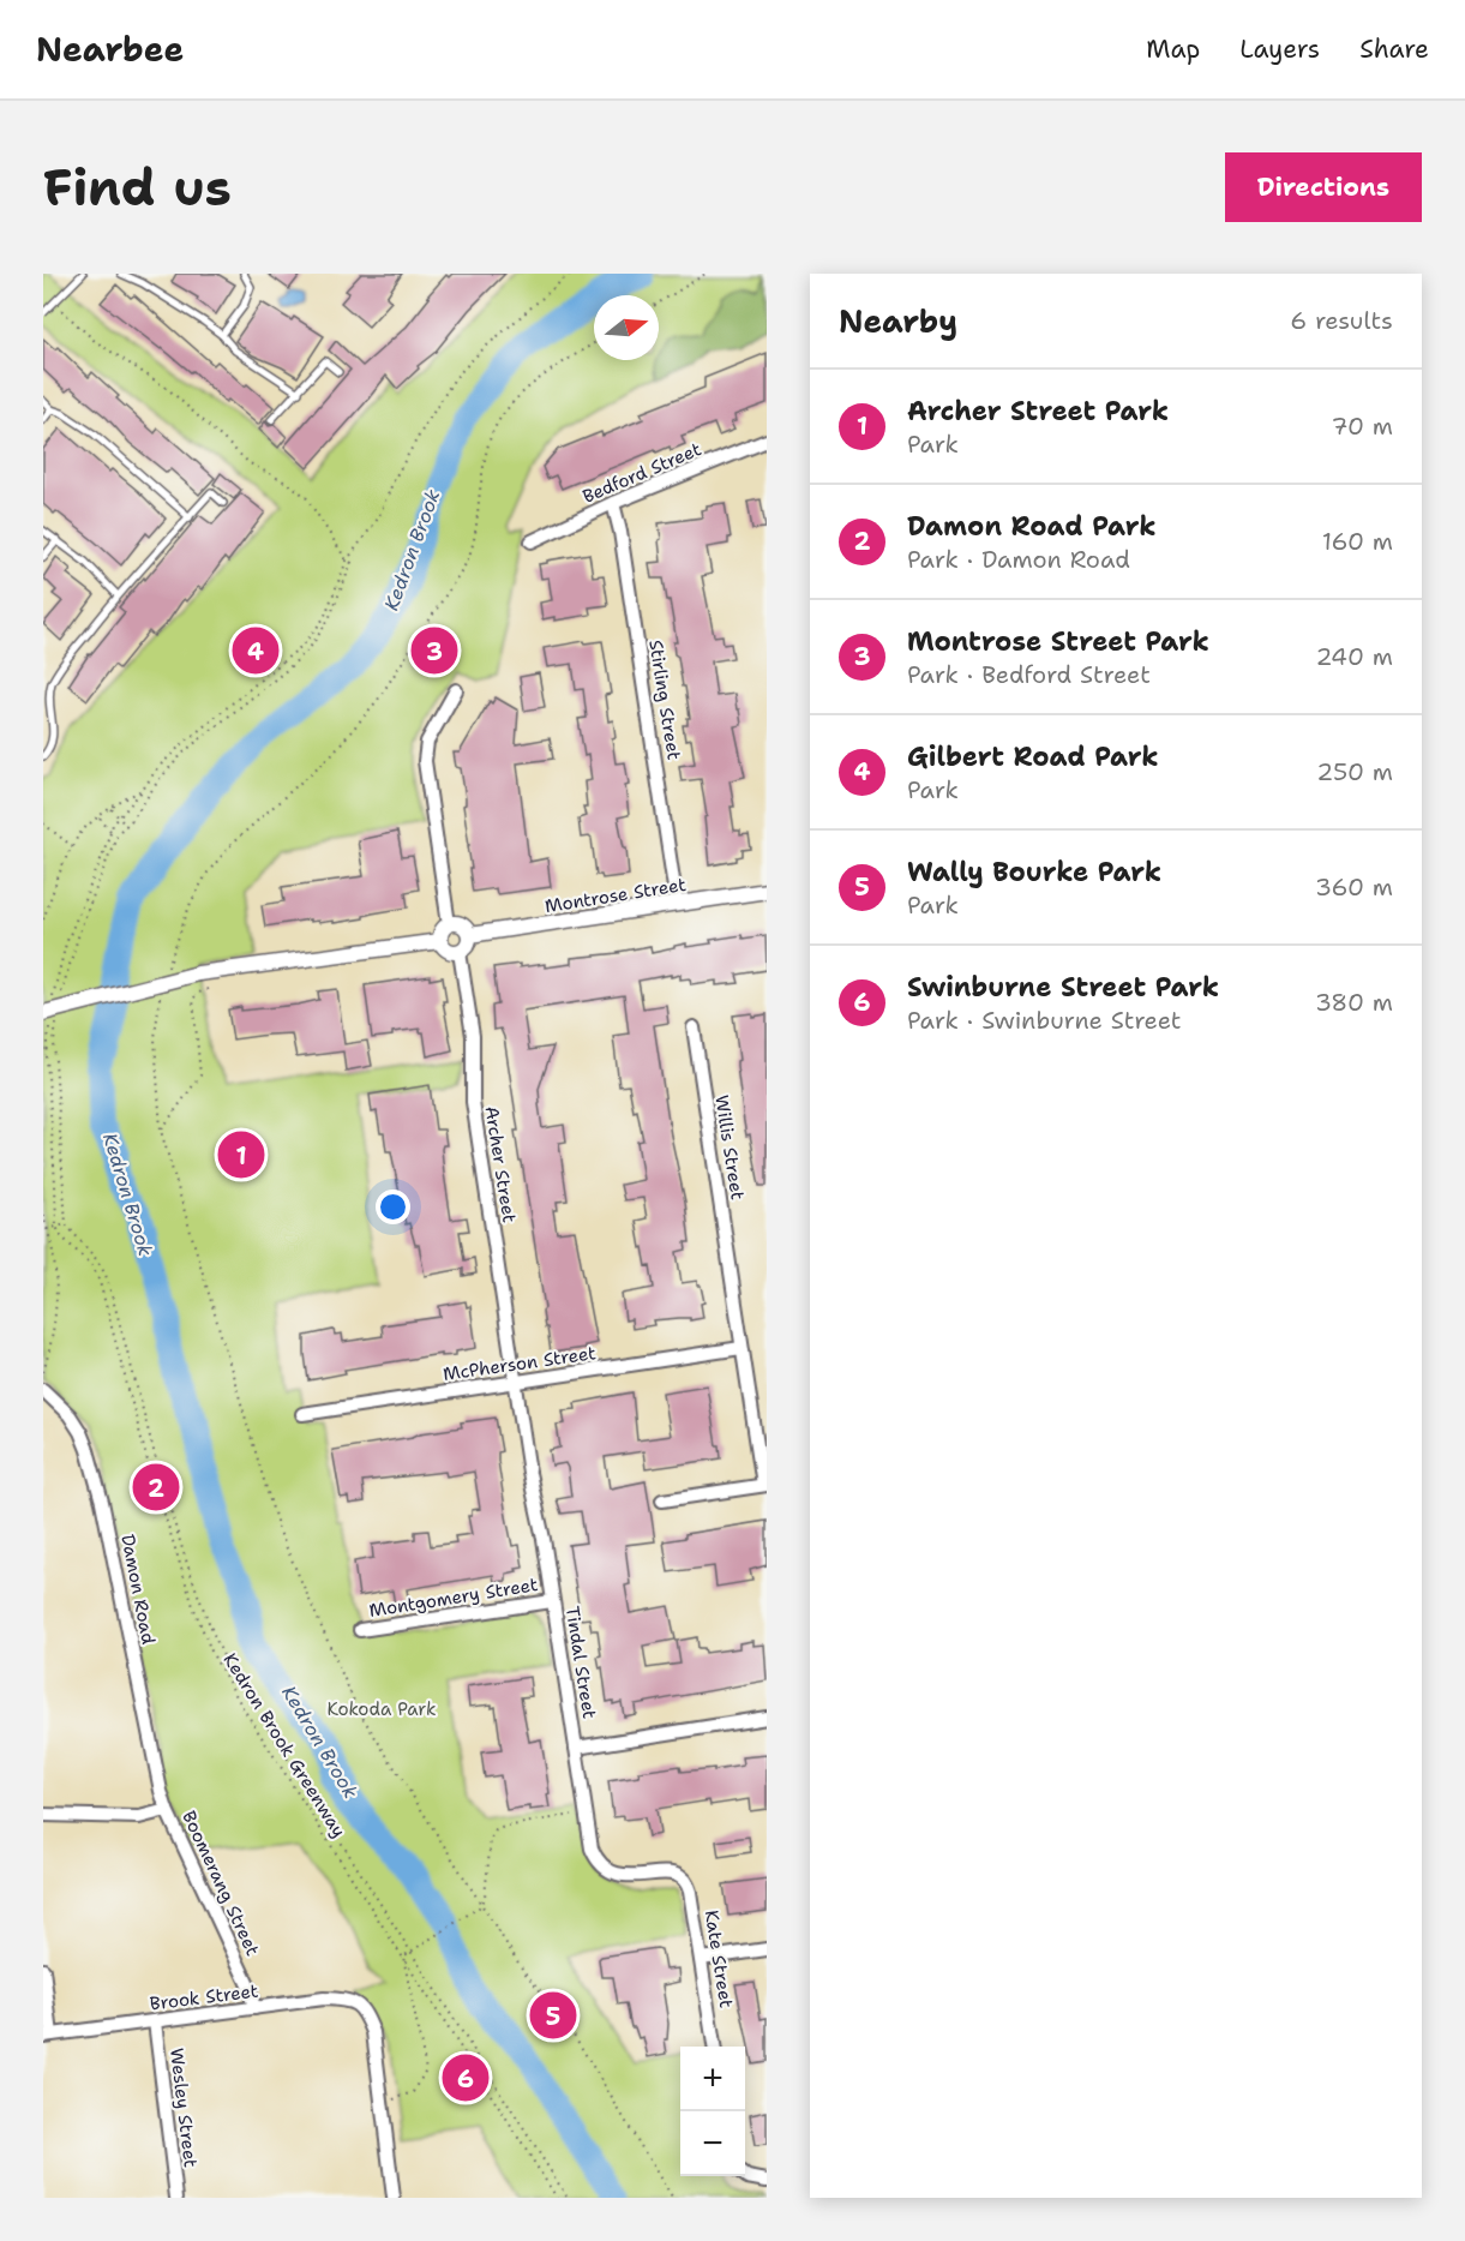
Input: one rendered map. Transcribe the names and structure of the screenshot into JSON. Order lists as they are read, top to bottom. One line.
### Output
{"streets":{"street":["Bedford Street","Stirling Street","Montrose Street","Willis Street","Archer Street","McPherson Street","Damon Road","Montgomery Street","Tindal Street","Boomerang Street","Kate Street","Brook Street","Wesley Street"],"path":["Kedron Brook Greenway"]},"crossings":[["Bedford Street","Stirling Street"],["Stirling Street","Montrose Street"],["Montrose Street","Archer Street"],["Willis Street","McPherson Street"],["Archer Street","McPherson Street"],["Archer Street","Tindal Street"],["McPherson Street","Tindal Street"],["Damon Road","Boomerang Street"],["Montgomery Street","Tindal Street"],["Tindal Street","Kate Street"],["Boomerang Street","Brook Street"],["Brook Street","Wesley Street"]],"water":["Kedron Brook"],"parks":["Kokoda Park"],"north":"right","page":{"header":"Nearbee","nav":["Map","Layers","Share"],"buttons":"Directions","title":"Find us","heading":["Nearby","6 results"],"list":[{"mark":"1","name":"Archer Street Park","note":"Park","value":"70 m"},{"mark":"2","name":"Damon Road Park","note":"Park · Damon Road","value":"160 m"},{"mark":"3","name":"Montrose Street Park","note":"Park · Bedford Street","value":"240 m"},{"mark":"4","name":"Gilbert Road Park","note":"Park","value":"250 m"},{"mark":"5","name":"Wally Bourke Park","note":"Park","value":"360 m"},{"mark":"6","name":"Swinburne Street Park","note":"Park · Swinburne Street","value":"380 m"}],"pins":["3","4","1","2","5","6"],"map_buttons":["+","−"]}}
